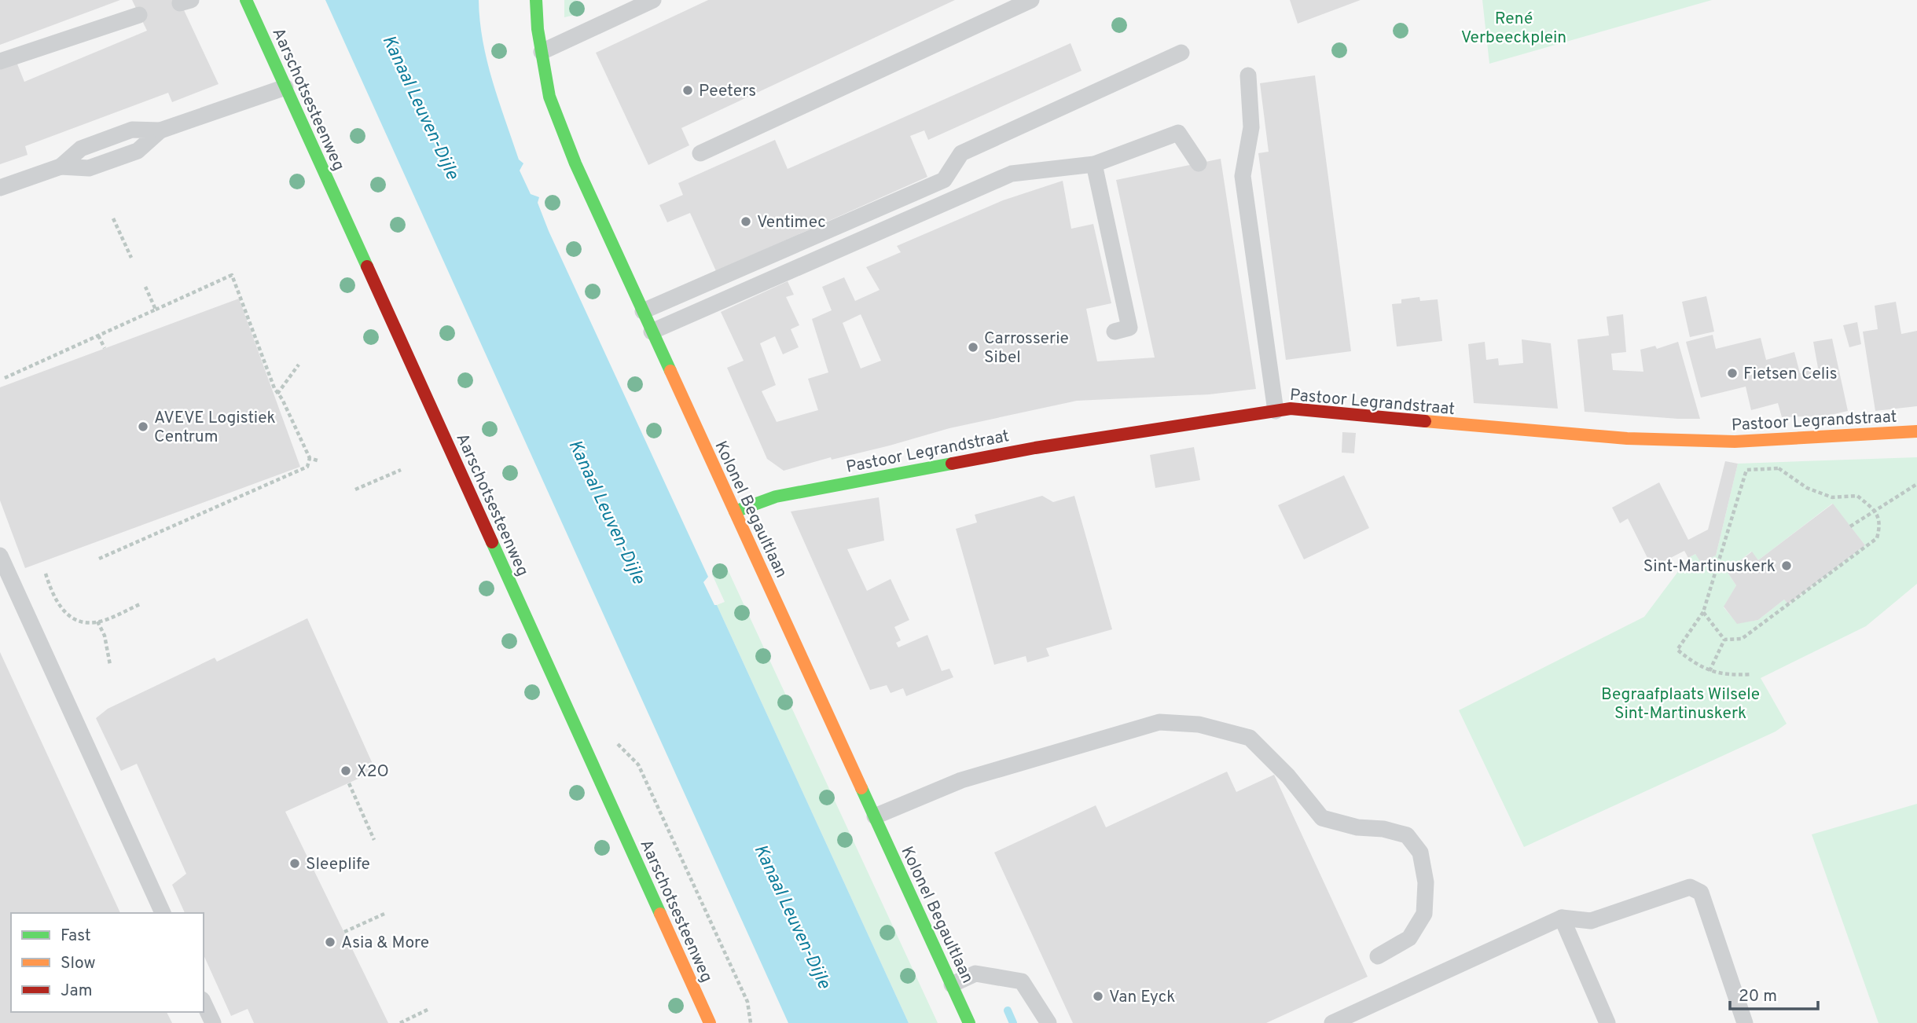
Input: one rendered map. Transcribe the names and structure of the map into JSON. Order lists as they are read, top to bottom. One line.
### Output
{"streets":{"street":["Aarschotsesteenweg","Pastoor Legrandstraat","Kolonel Begaultlaan"]},"crossings":[["Pastoor Legrandstraat","Kolonel Begaultlaan"]],"water":["Kanaal Leuven-Dijle"],"parks":["René Verbeeckplein","Begraafplaats Wilsele Sint-Martinuskerk"],"places":["Peeters","Ventimec","Carrosserie Sibel","Fietsen Celis","AVEVE Logistiek Centrum","Sint-Martinuskerk","X2O","Sleeplife","Asia & More","Van Eyck"],"legend":["Fast","Slow","Jam"],"scale_bar":"20 m"}
